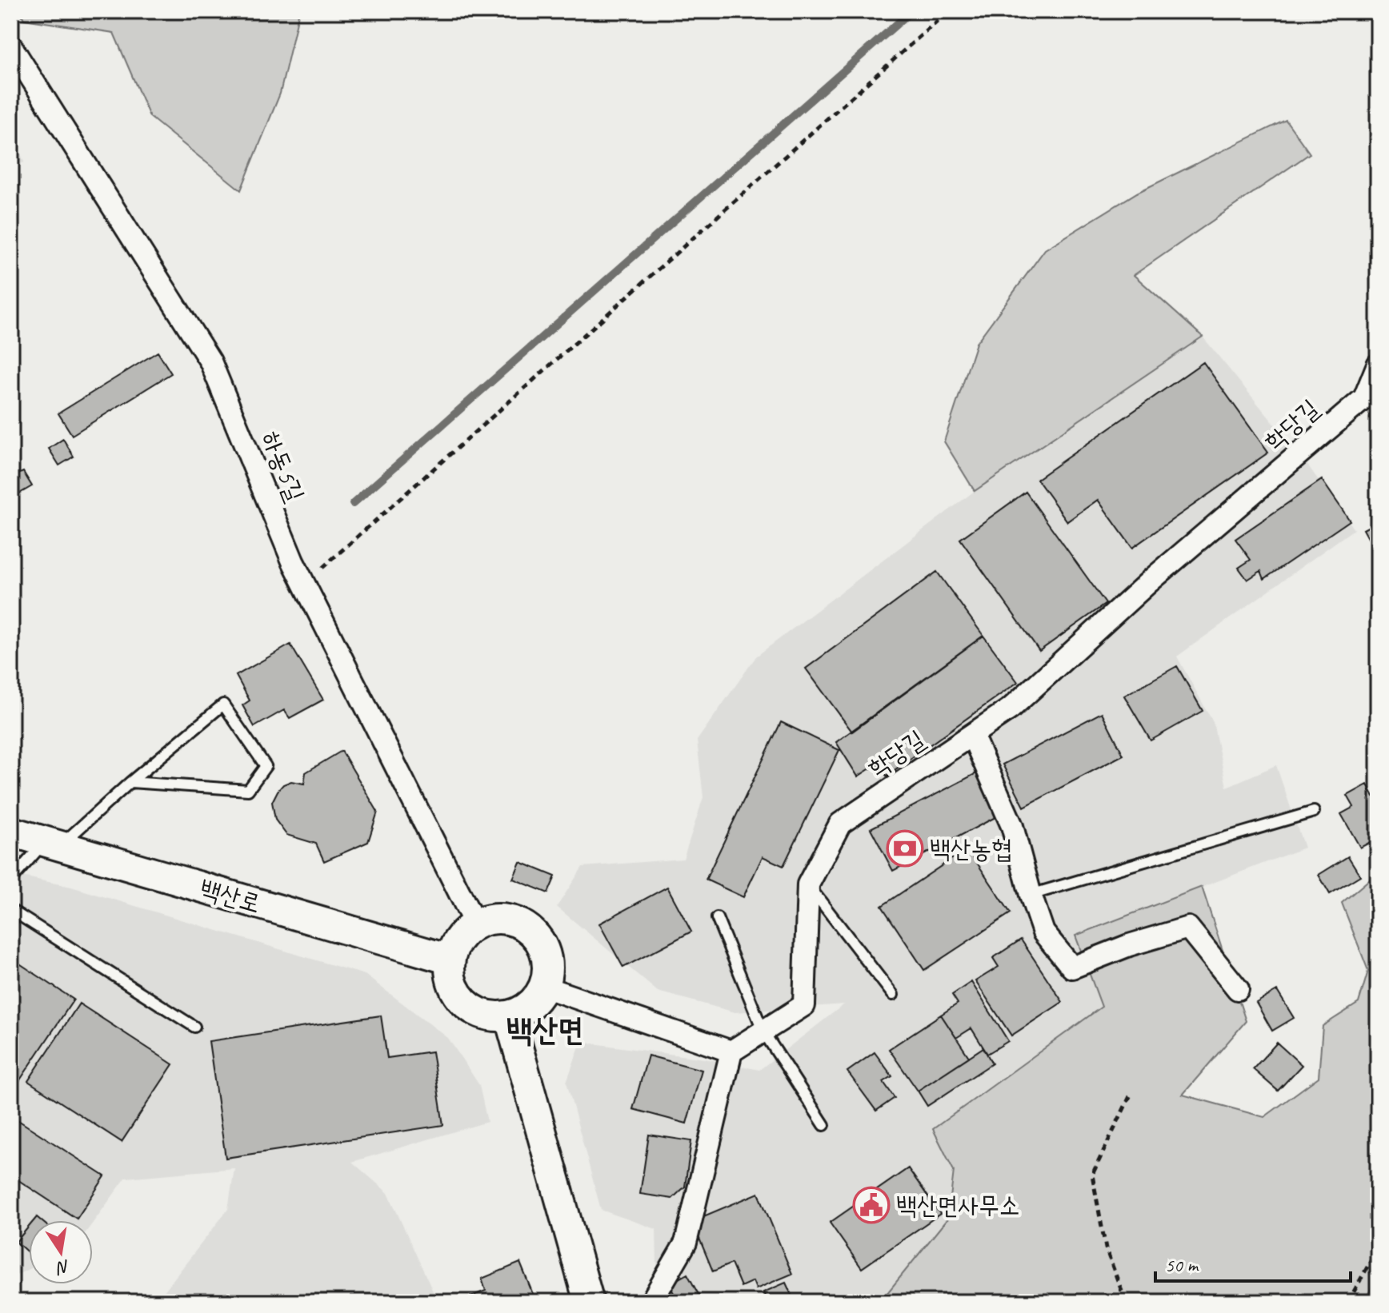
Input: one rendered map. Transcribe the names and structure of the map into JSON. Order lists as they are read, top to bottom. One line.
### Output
{"streets":{"main road":["백산로"],"street":["학당길","하동5길"]},"crossings":[["하동5길","백산로"]],"districts":["백산면"],"places":{"bank":["백산농협"],"public building":["백산면사무소"]},"scale_bar":"50 m","north":"bottom"}
